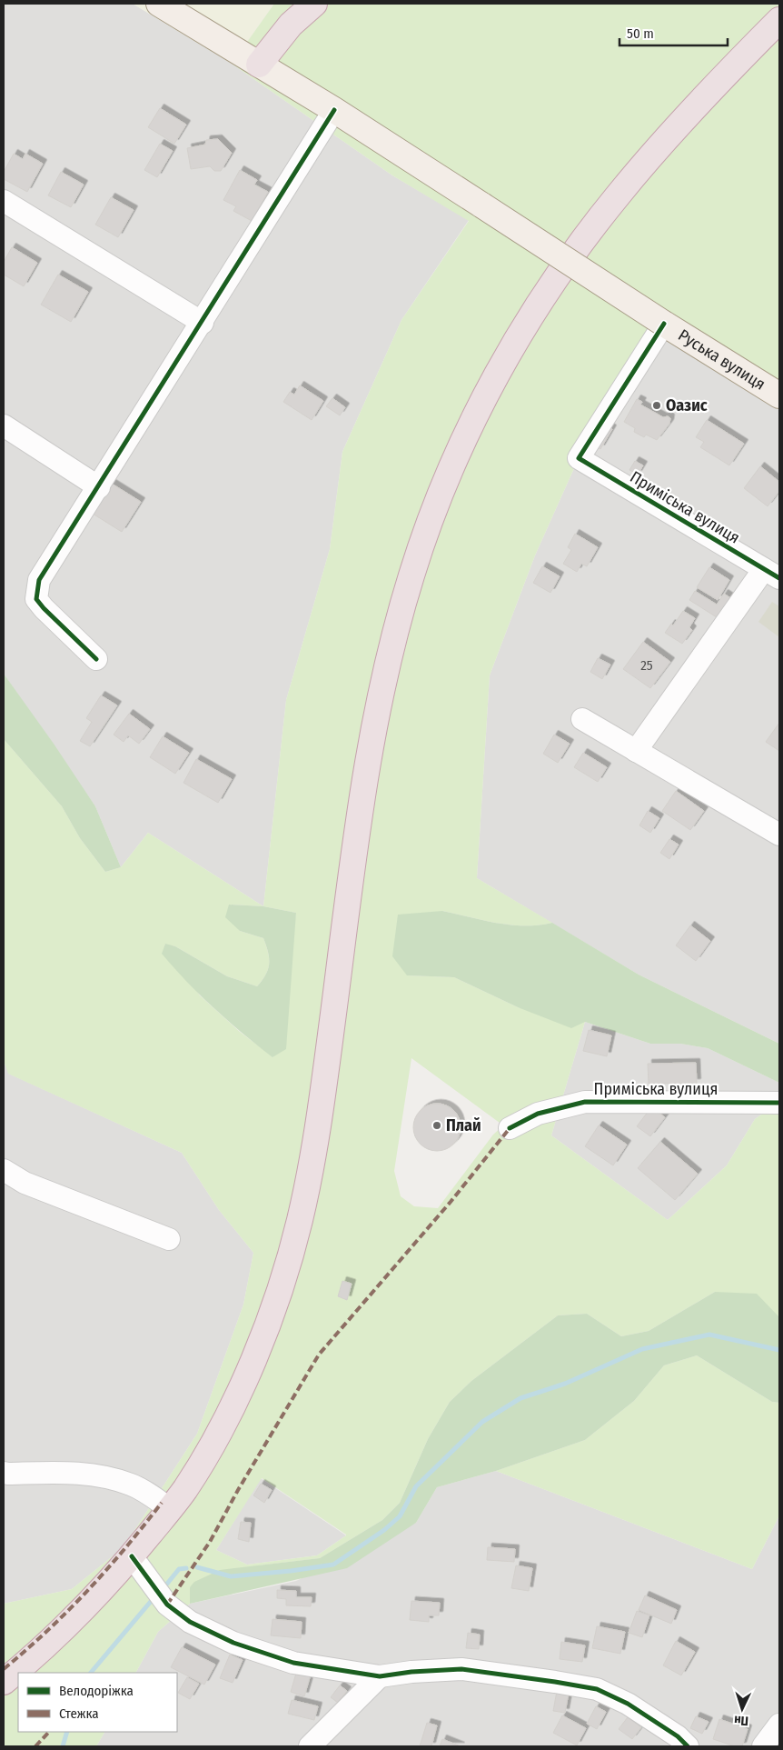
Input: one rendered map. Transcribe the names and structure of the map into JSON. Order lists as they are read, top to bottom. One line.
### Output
{"streets":{"main road":["Руська вулиця"],"street":["Приміська вулиця"]},"crossings":[["Руська вулиця","Приміська вулиця"]],"places":["Оазис","Плай"],"house_numbers":["25"],"legend":["Велодоріжка","Стежка"],"scale_bar":"50 m","north":"bottom"}
